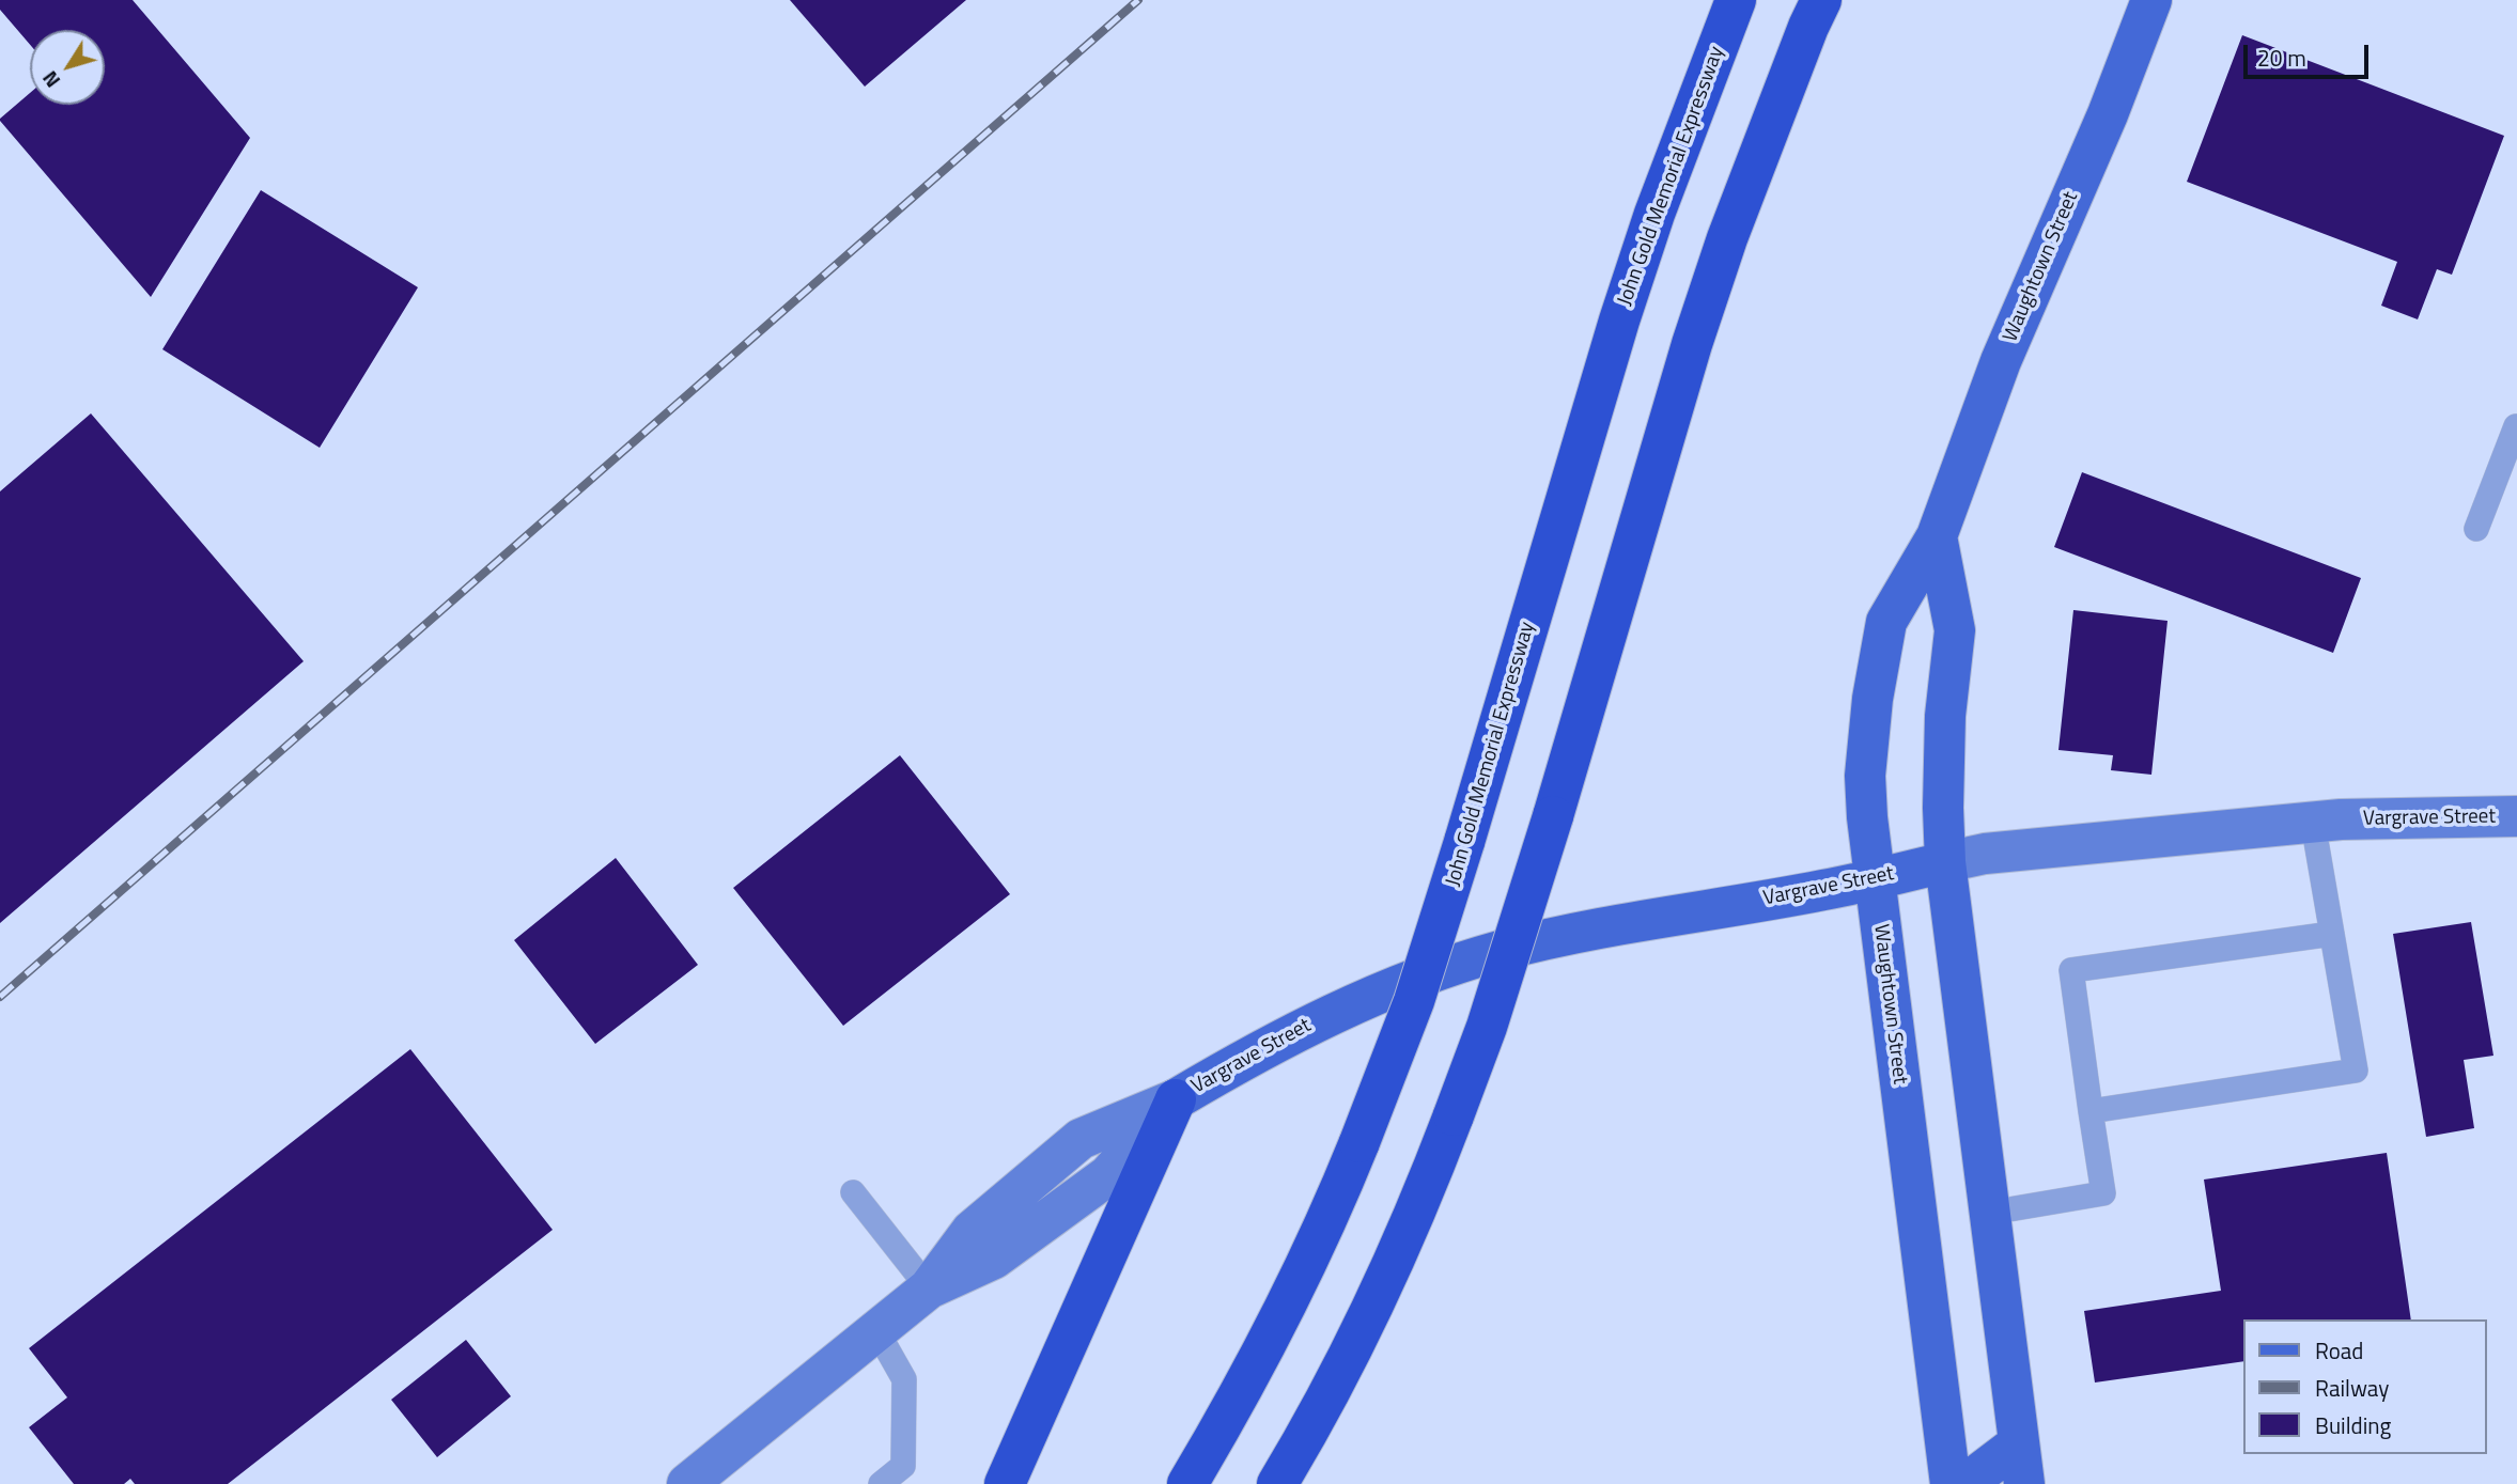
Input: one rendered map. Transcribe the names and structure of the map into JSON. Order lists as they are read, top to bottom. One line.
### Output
{"streets":{"highway":["John Gold Memorial Expressway"],"main road":["Waughtown Street","Vargrave Street"]},"crossings":[["Waughtown Street","Vargrave Street"]],"legend":["Road","Railway","Building"],"scale_bar":"20 m","north":"bottom left"}
